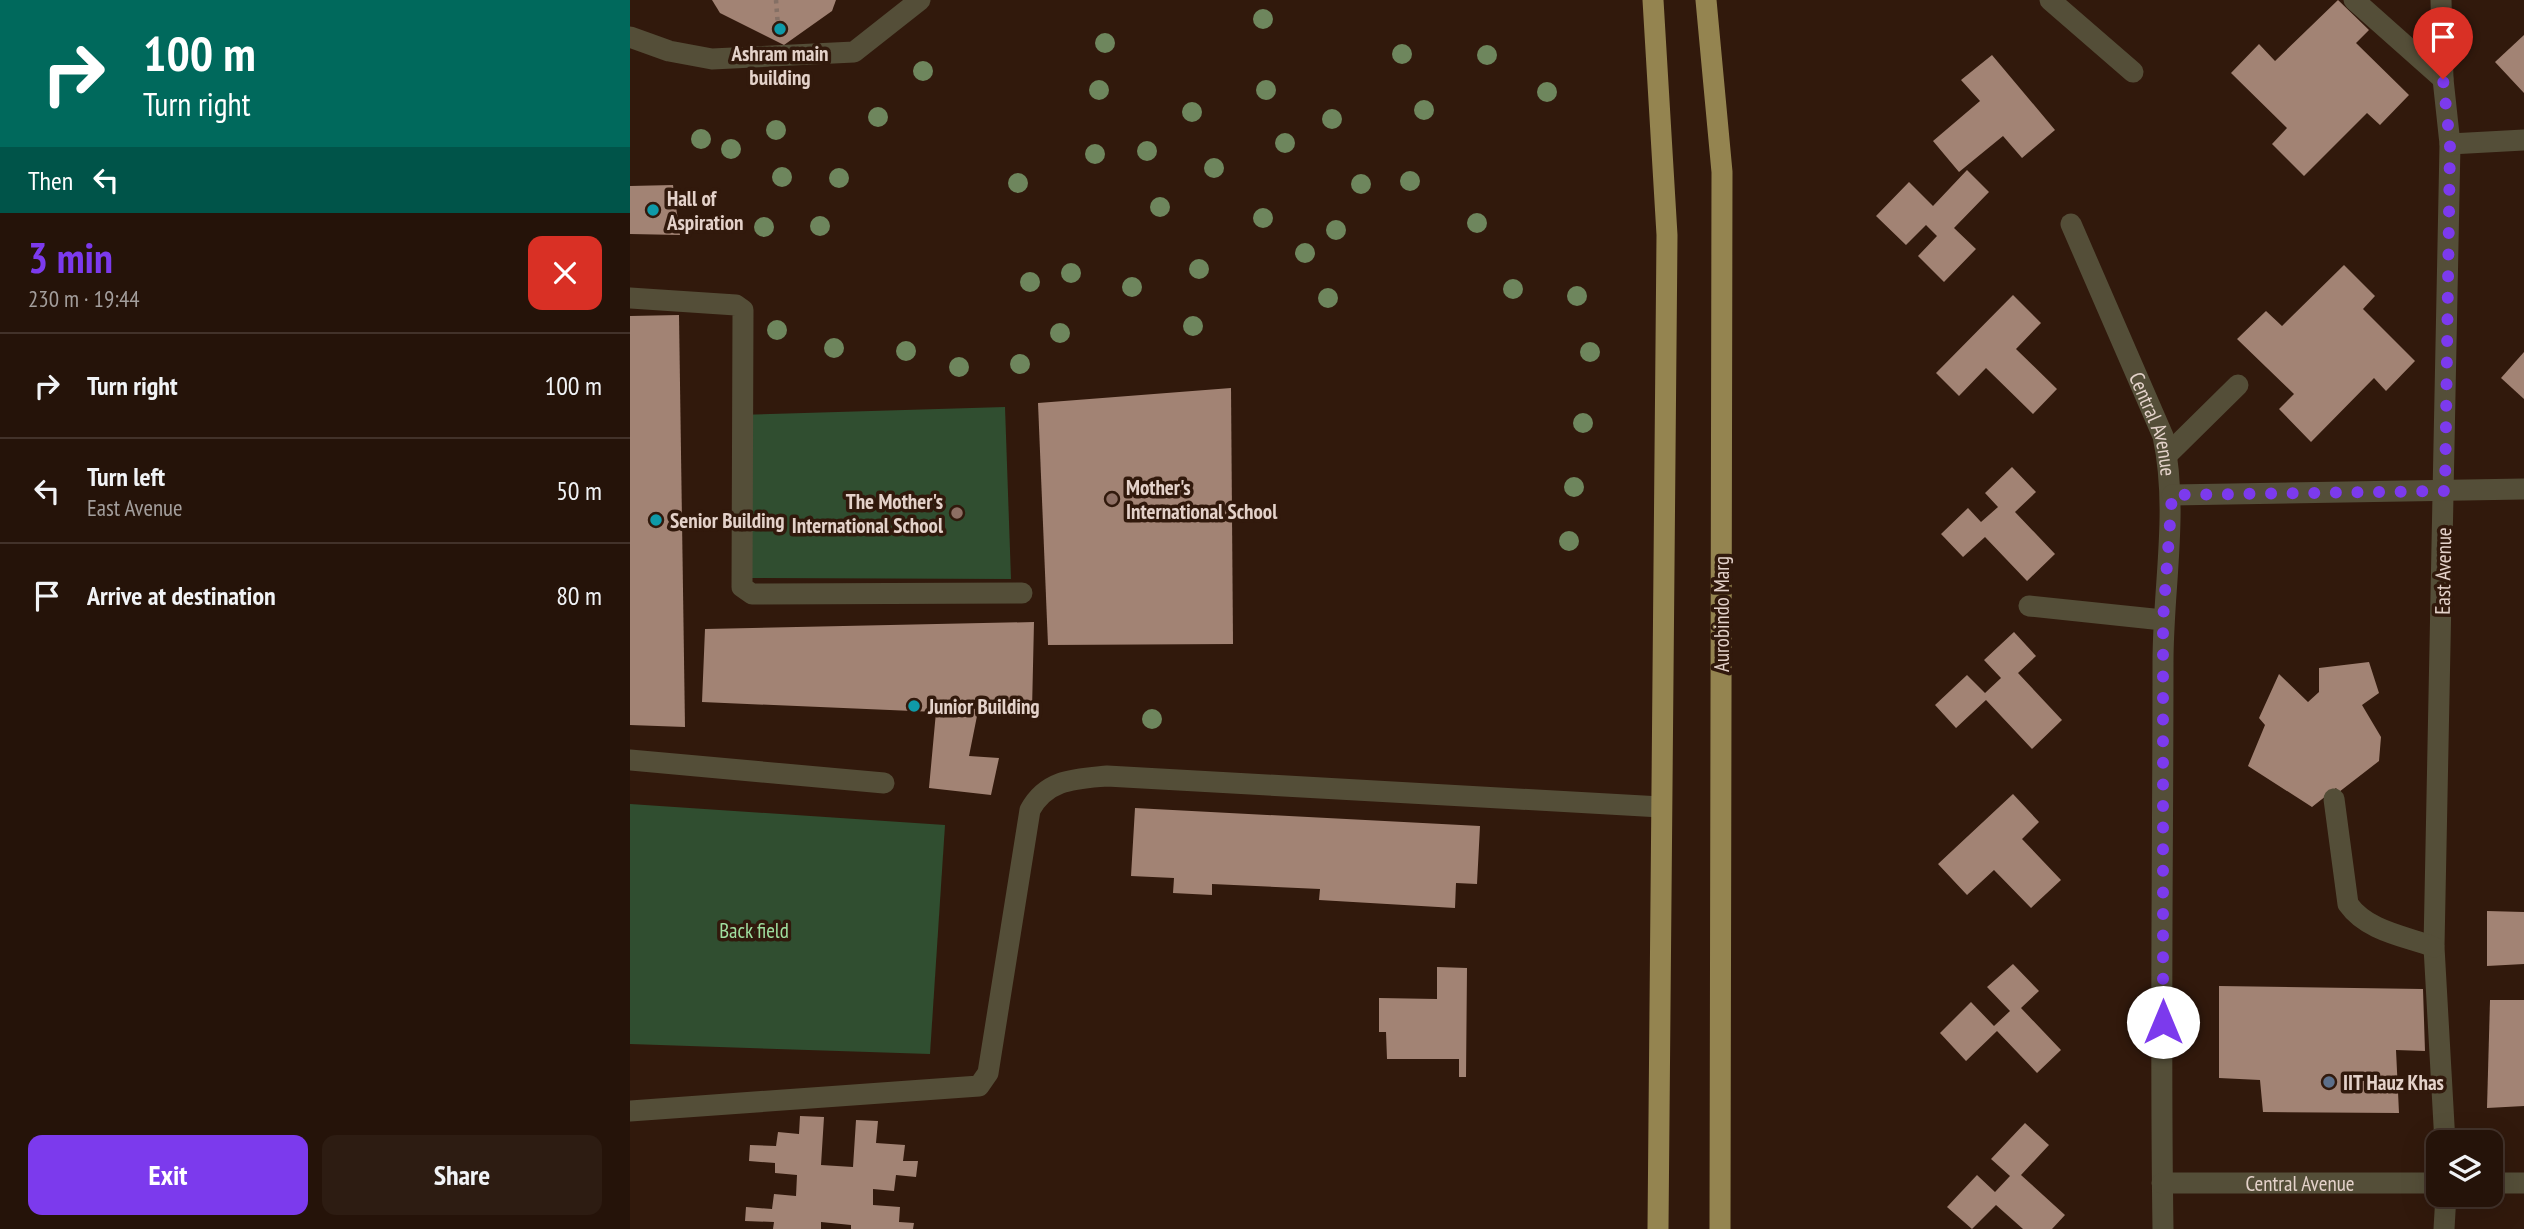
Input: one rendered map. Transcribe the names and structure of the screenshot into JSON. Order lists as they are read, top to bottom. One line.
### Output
{"streets":{"highway":["Aurobindo Marg"],"street":["Central Avenue","East Avenue"]},"parks":["Back field"],"places":["Ashram main building","Hall of Aspiration","Mother's International School","The Mother's International School","Senior Building","Junior Building","IIT Hauz Khas"],"page":{"turn":["100 m","Turn right"],"then":"Then","heading":["3 min","230 m · 19:44"],"list":[{"name":"Turn right","value":"100 m"},{"name":"Turn left","note":"East Avenue","value":"50 m"},{"name":"Arrive at destination","value":"80 m"}],"buttons":["Exit","Share"]}}
